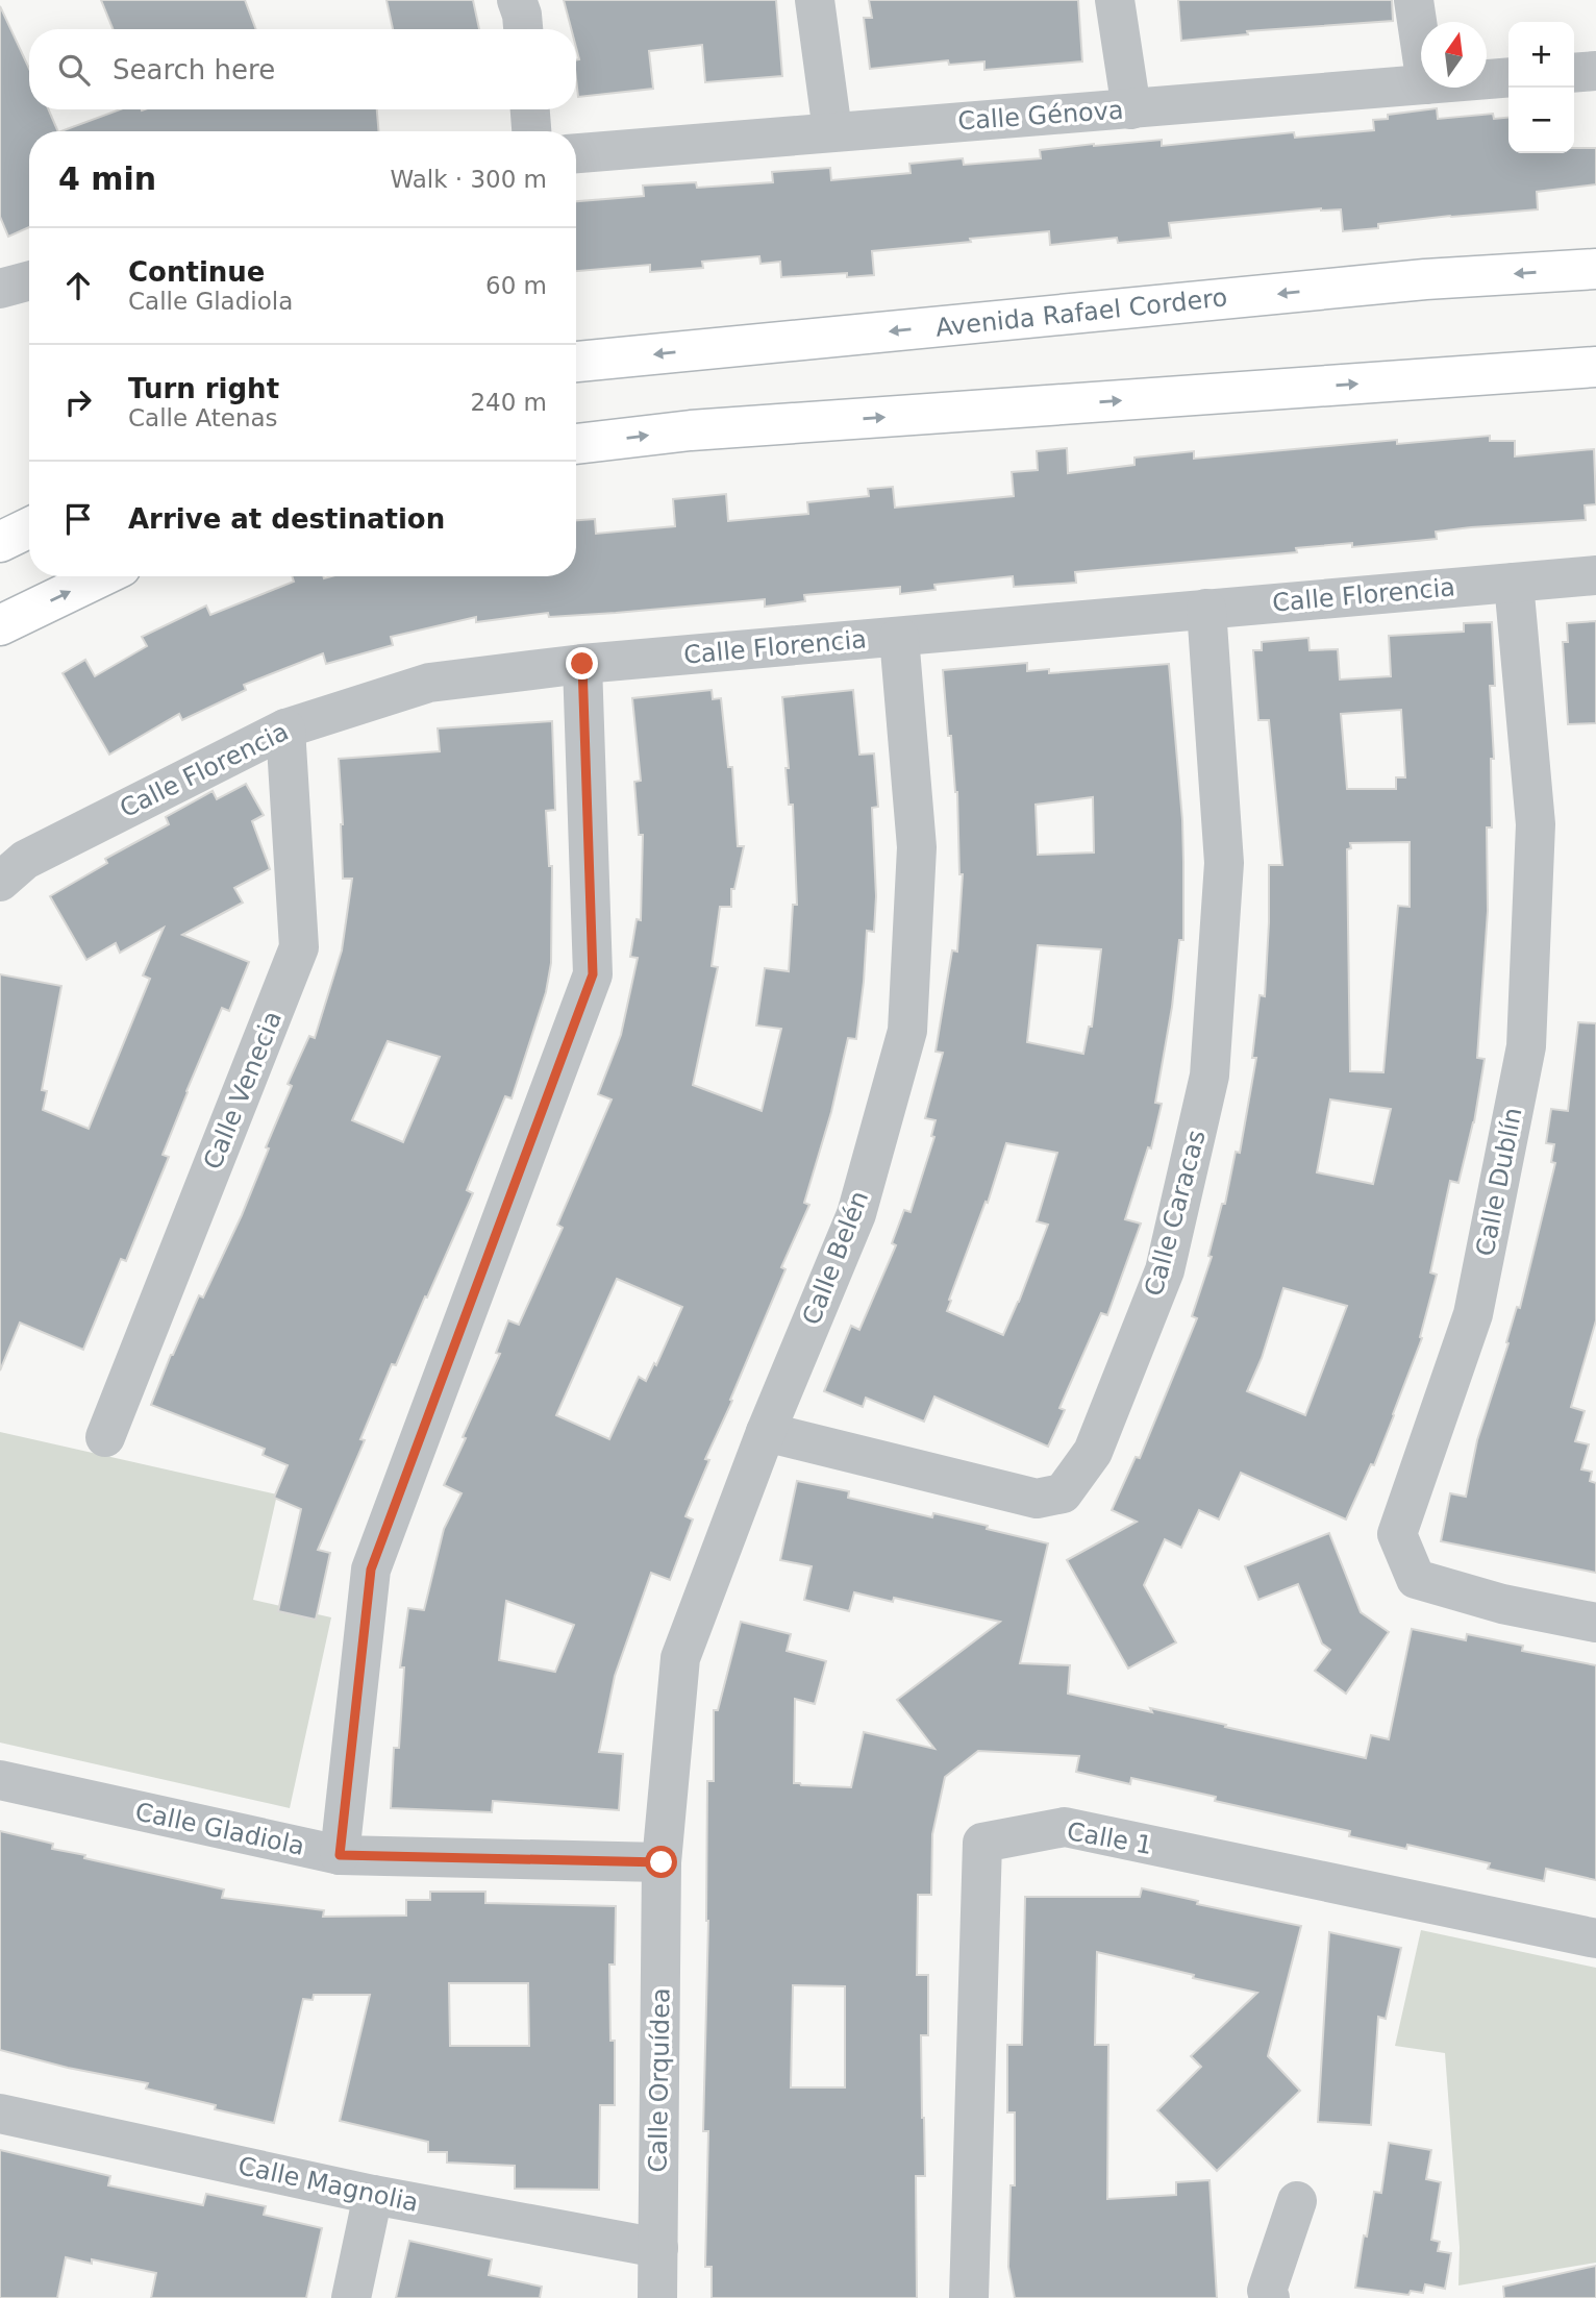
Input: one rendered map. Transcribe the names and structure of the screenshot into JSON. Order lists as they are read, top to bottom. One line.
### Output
{"streets":{"main road":["Avenida Rafael Cordero"],"street":["Calle Génova","Calle Florencia","Calle Venecia","Calle Dublín","Calle Caracas","Calle Belén","Calle Gladiola","Calle 1","Calle Orquídea","Calle Magnolia"]},"crossings":[["Calle Florencia","Calle Venecia"],["Calle Florencia","Calle Dublín"],["Calle Florencia","Calle Caracas"],["Calle Florencia","Calle Belén"],["Calle Caracas","Calle Belén"],["Calle Belén","Calle Gladiola"],["Calle Belén","Calle Orquídea"],["Calle Gladiola","Calle Orquídea"],["Calle Orquídea","Calle Magnolia"]],"north":"top","page":{"map_buttons":["+","−"],"search":"Search here","heading":["4 min","Walk · 300 m"],"list":[["Continue","Calle Gladiola","60 m"],["Turn right","Calle Atenas","240 m"],"Arrive at destination"]}}
